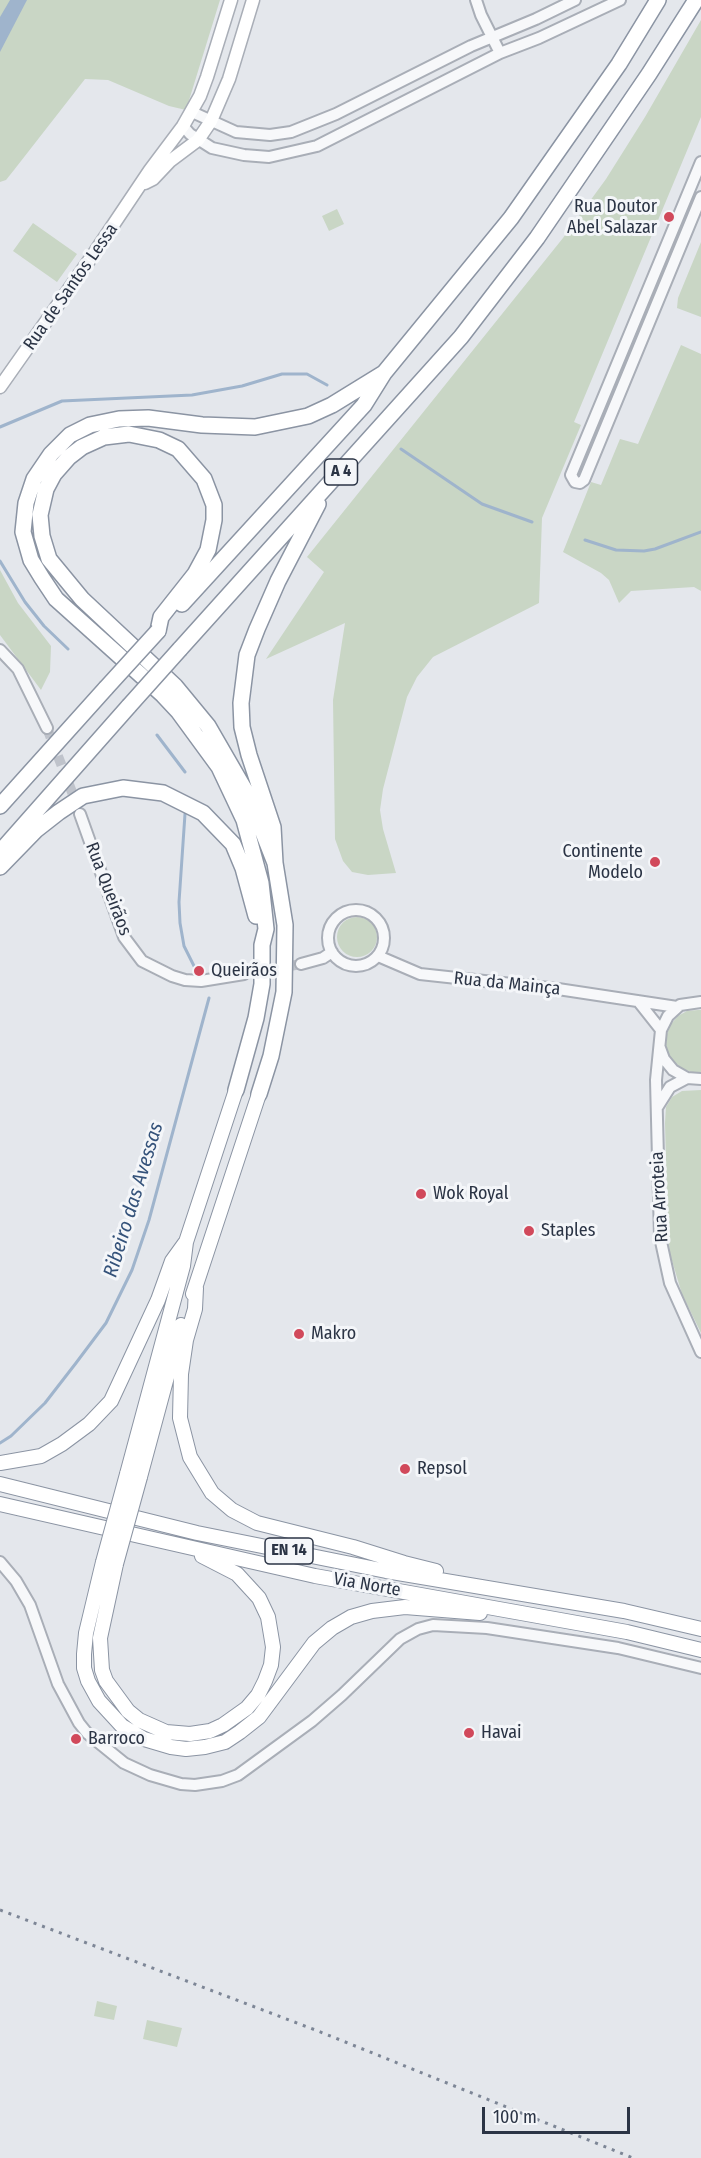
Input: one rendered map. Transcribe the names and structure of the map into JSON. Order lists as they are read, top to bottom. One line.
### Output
{"streets":{"highway":["A 4","EN 14","Via Norte"],"main road":["Rua de Santos Lessa"],"street":["Rua Queirãos","Rua da Mainça","Rua Arroteia"]},"water":["Ribeiro das Avessas"],"places":["Rua Doutor Abel Salazar","Continente Modelo","Queirãos","Wok Royal","Staples","Makro","Repsol","Havai","Barroco"],"scale_bar":"100 m"}
